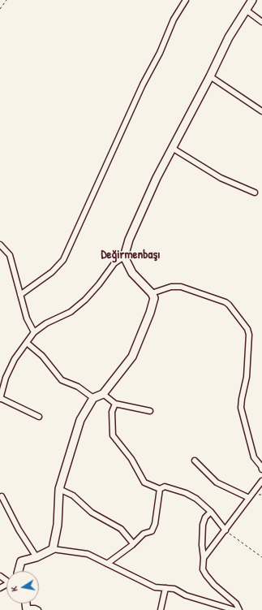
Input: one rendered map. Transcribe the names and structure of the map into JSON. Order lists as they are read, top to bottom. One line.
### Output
{"districts":["Değirmenbaşı"],"north":"left"}
